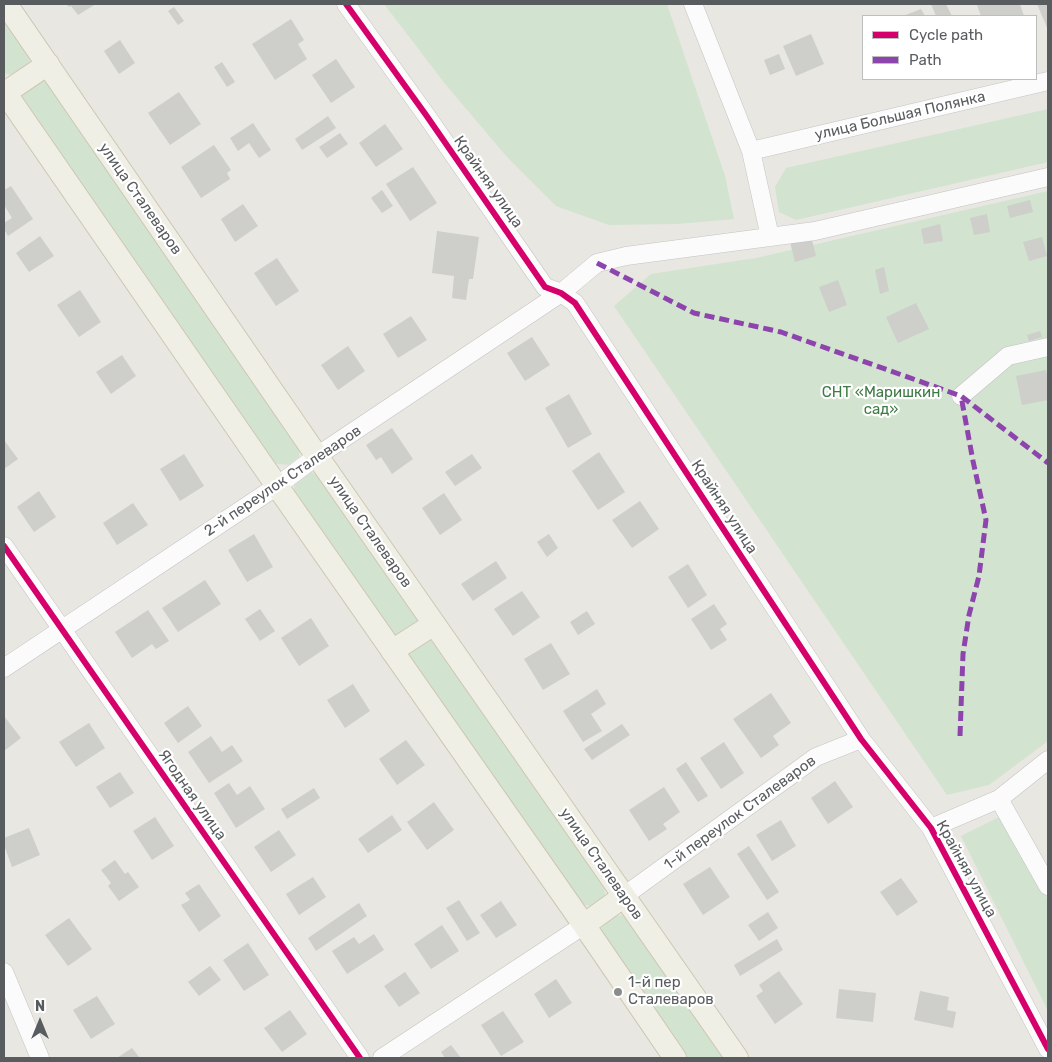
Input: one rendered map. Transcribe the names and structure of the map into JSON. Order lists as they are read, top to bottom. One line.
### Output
{"streets":{"main road":["улица Сталеваров"],"street":["улица Большая Полянка","Крайняя улица","2-й переулок Сталеваров","Ягодная улица","1-й переулок Сталеваров"]},"crossings":[["Крайняя улица","2-й переулок Сталеваров"],["Крайняя улица","1-й переулок Сталеваров"],["улица Сталеваров","2-й переулок Сталеваров"],["улица Сталеваров","1-й переулок Сталеваров"],["2-й переулок Сталеваров","Ягодная улица"]],"parks":["СНТ «Маришкин сад»"],"places":["1-й пер Сталеваров"],"legend":["Cycle path","Path"],"north":"top"}
